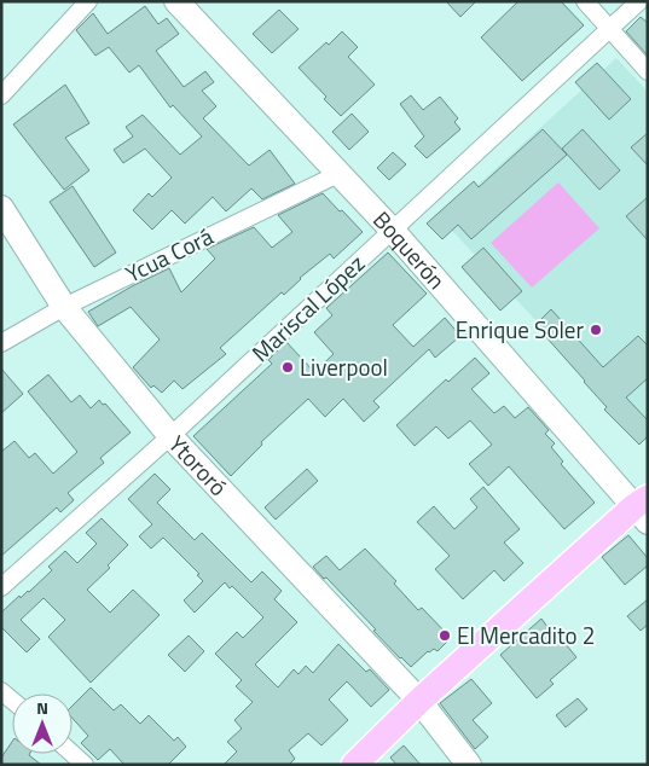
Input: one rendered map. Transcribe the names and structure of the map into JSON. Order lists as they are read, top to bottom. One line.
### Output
{"streets":{"street":["Boquerón","Ycua Corá","Mariscal López","Ytororó"]},"crossings":[["Boquerón","Ycua Corá"],["Boquerón","Mariscal López"],["Ycua Corá","Ytororó"],["Mariscal López","Ytororó"]],"places":["Enrique Soler","Liverpool","El Mercadito 2"],"north":"top"}
